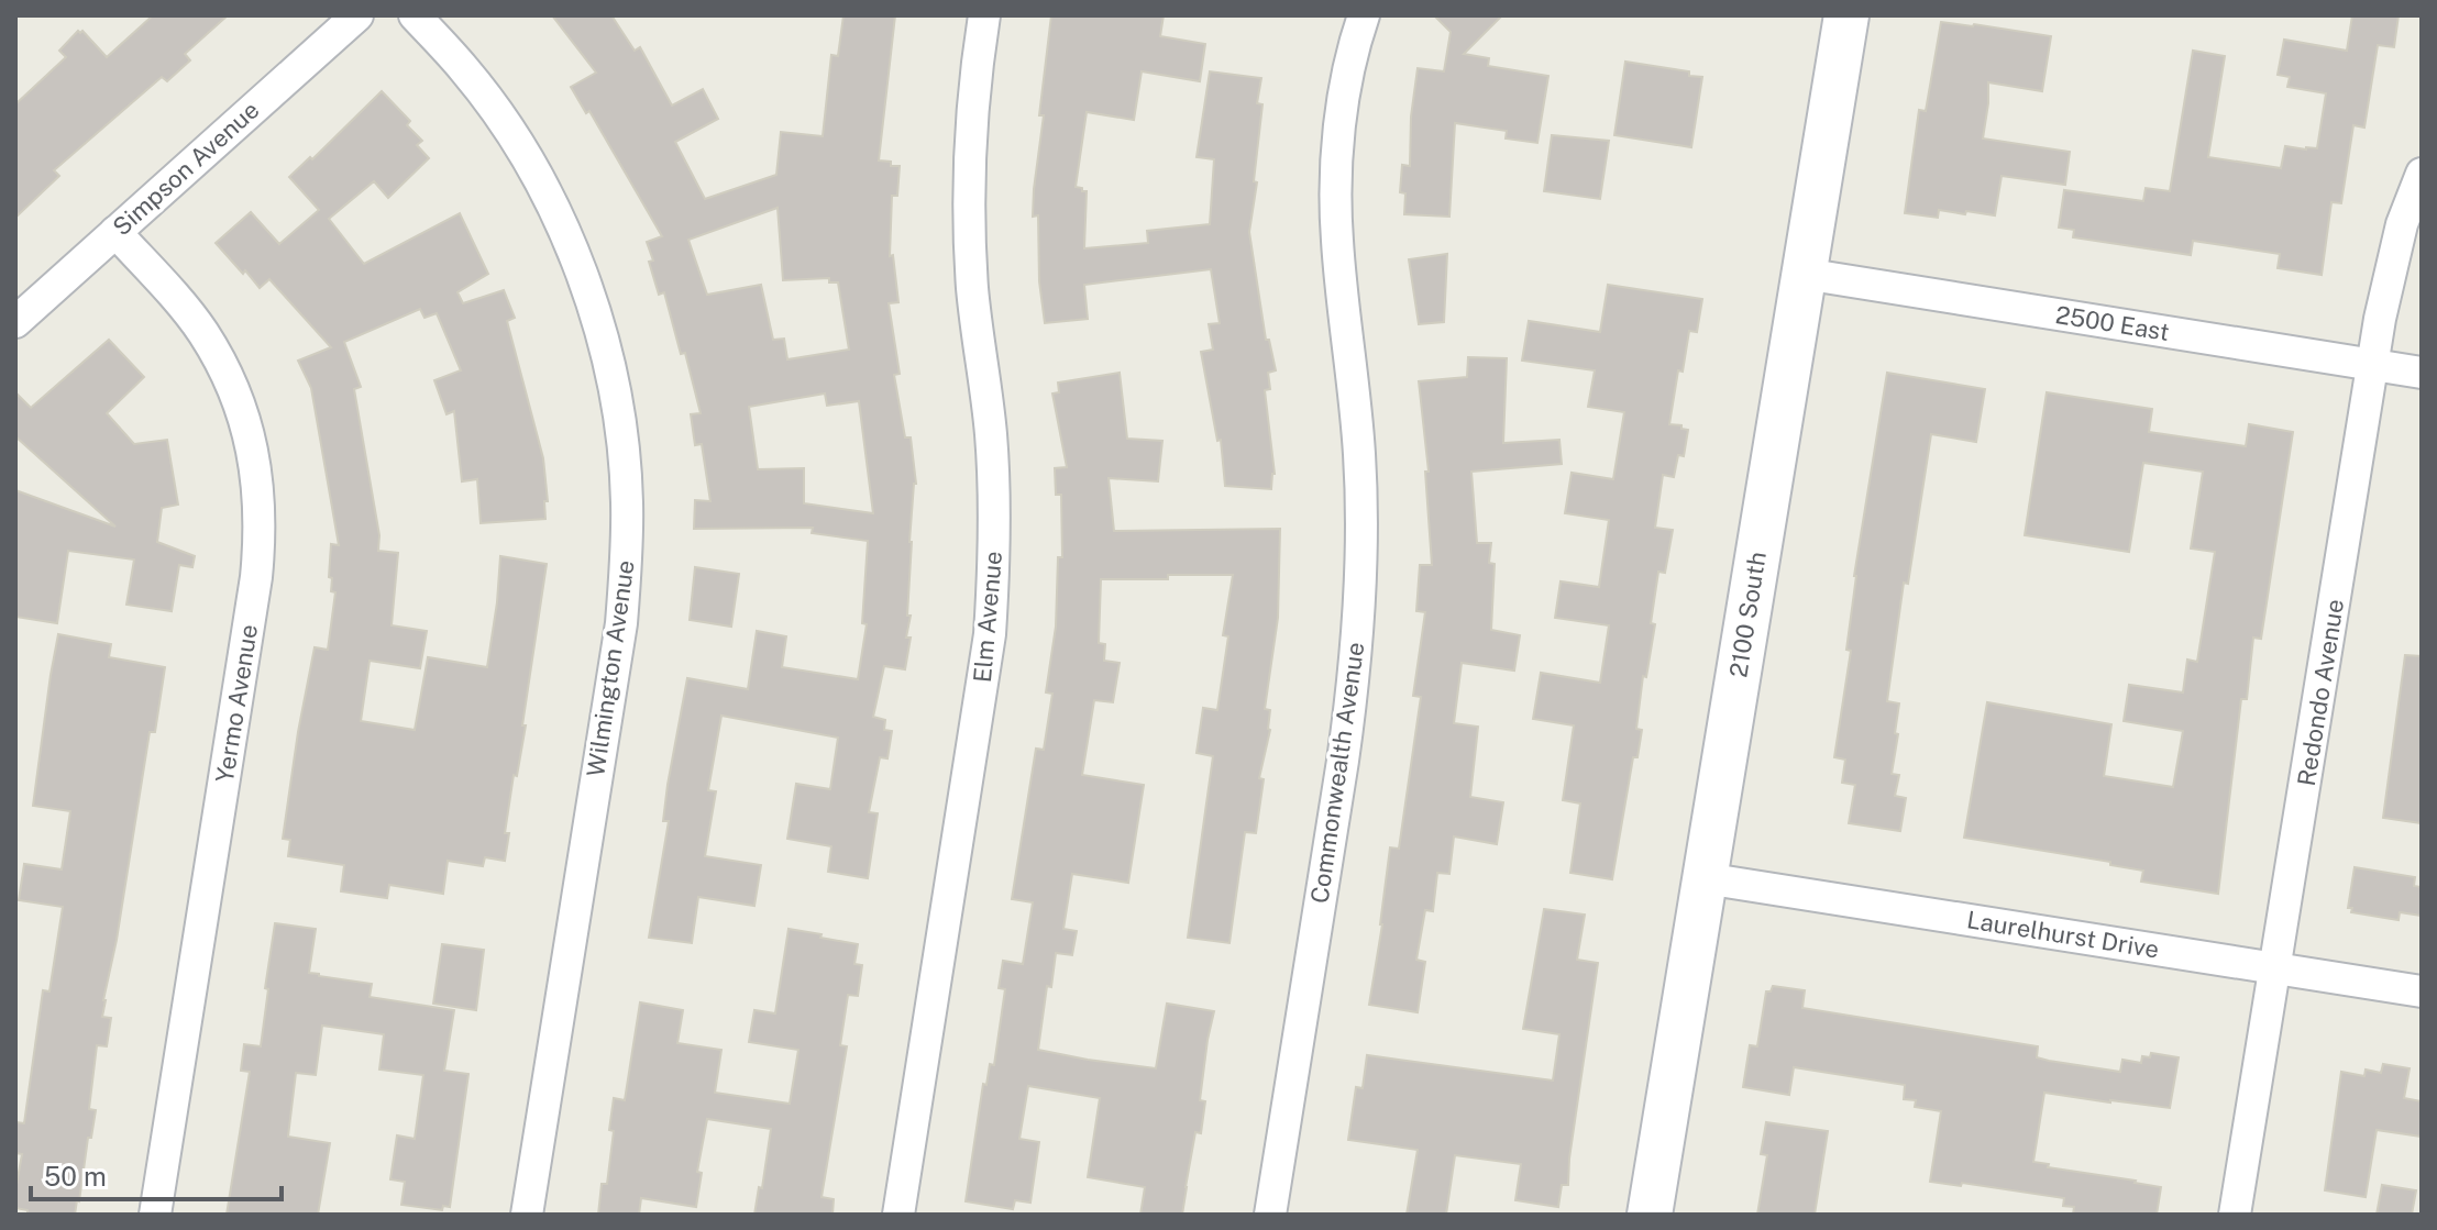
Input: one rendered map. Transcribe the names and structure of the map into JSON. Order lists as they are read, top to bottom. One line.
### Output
{"streets":{"street":["Simpson Avenue","2500 East","2100 South","Elm Avenue","Wilmington Avenue","Redondo Avenue","Yermo Avenue","Commonwealth Avenue","Laurelhurst Drive"]},"crossings":[["Simpson Avenue","Yermo Avenue"],["2500 East","2100 South"],["2500 East","Redondo Avenue"],["2100 South","Laurelhurst Drive"],["Redondo Avenue","Laurelhurst Drive"]],"scale_bar":"50 m"}
